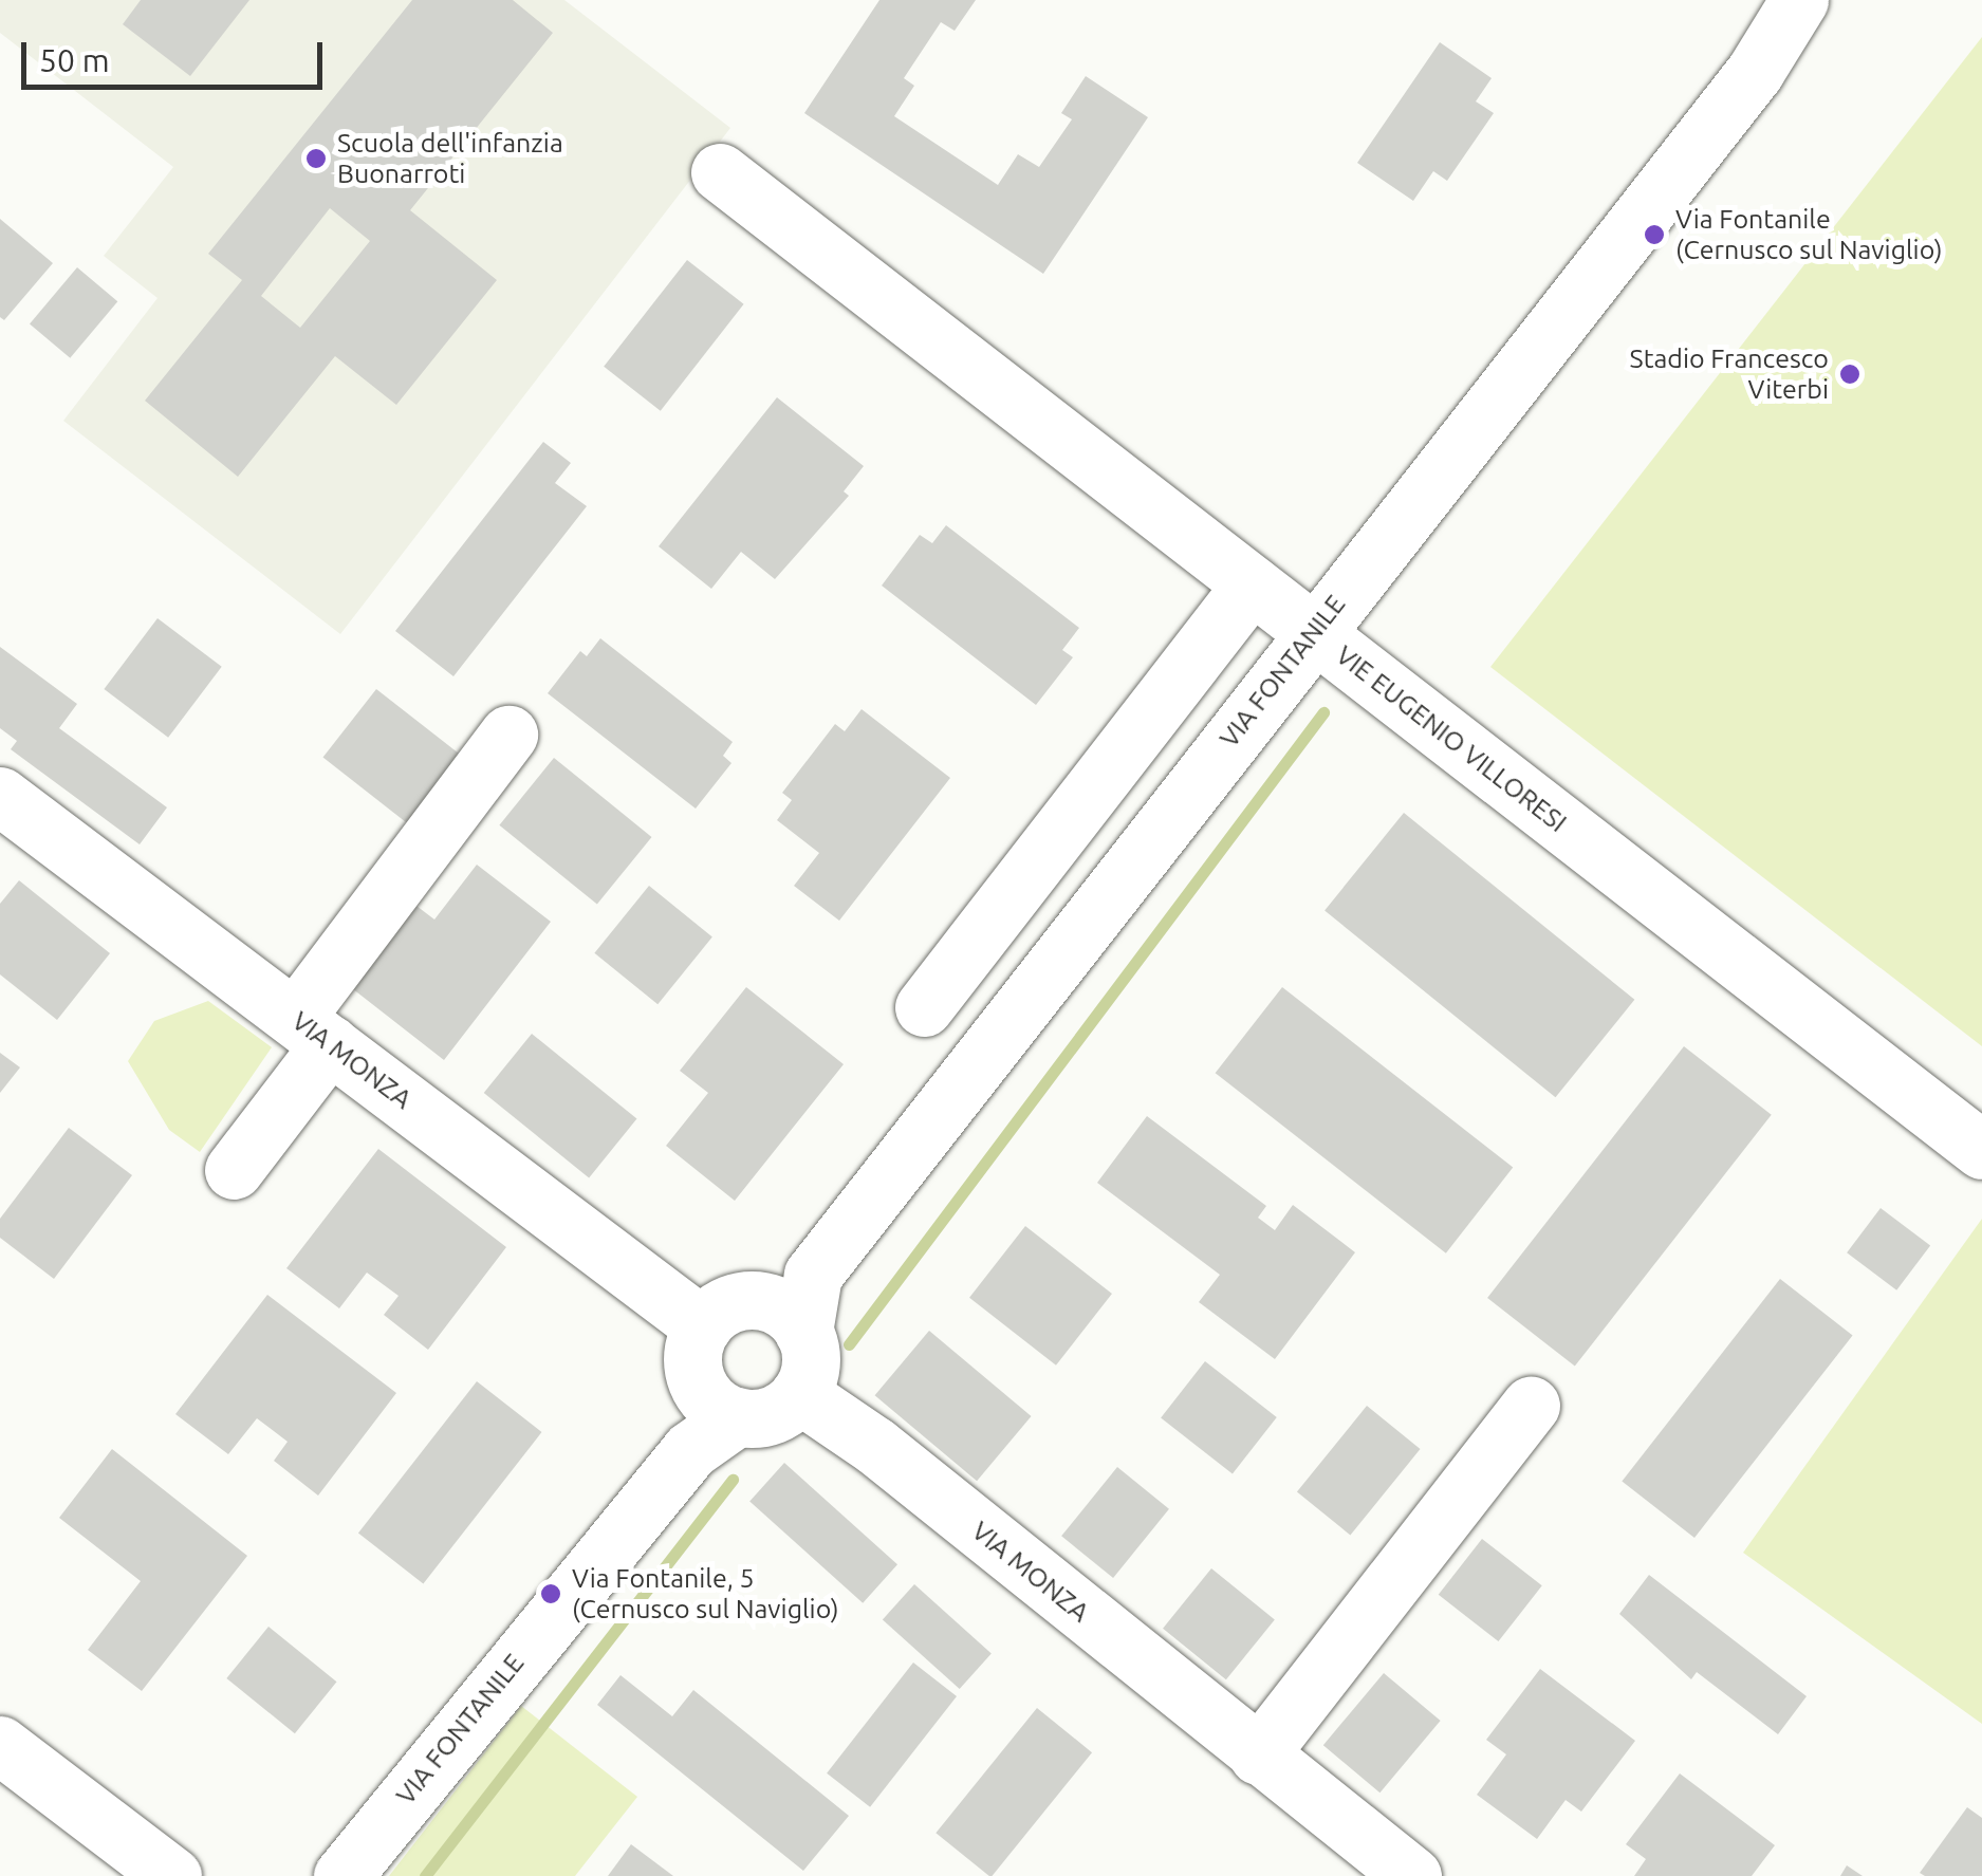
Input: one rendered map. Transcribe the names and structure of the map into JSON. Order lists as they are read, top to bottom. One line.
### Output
{"streets":{"street":["VIA FONTANILE","VIE EUGENIO VILLORESI","VIA MONZA"]},"crossings":[["VIA FONTANILE","VIE EUGENIO VILLORESI"],["VIA FONTANILE","VIA MONZA"]],"places":["Scuola dell'infanzia Buonarroti","Via Fontanile (Cernusco sul Naviglio)","Stadio Francesco Viterbi","Via Fontanile, 5 (Cernusco sul Naviglio)"],"scale_bar":"50 m"}
